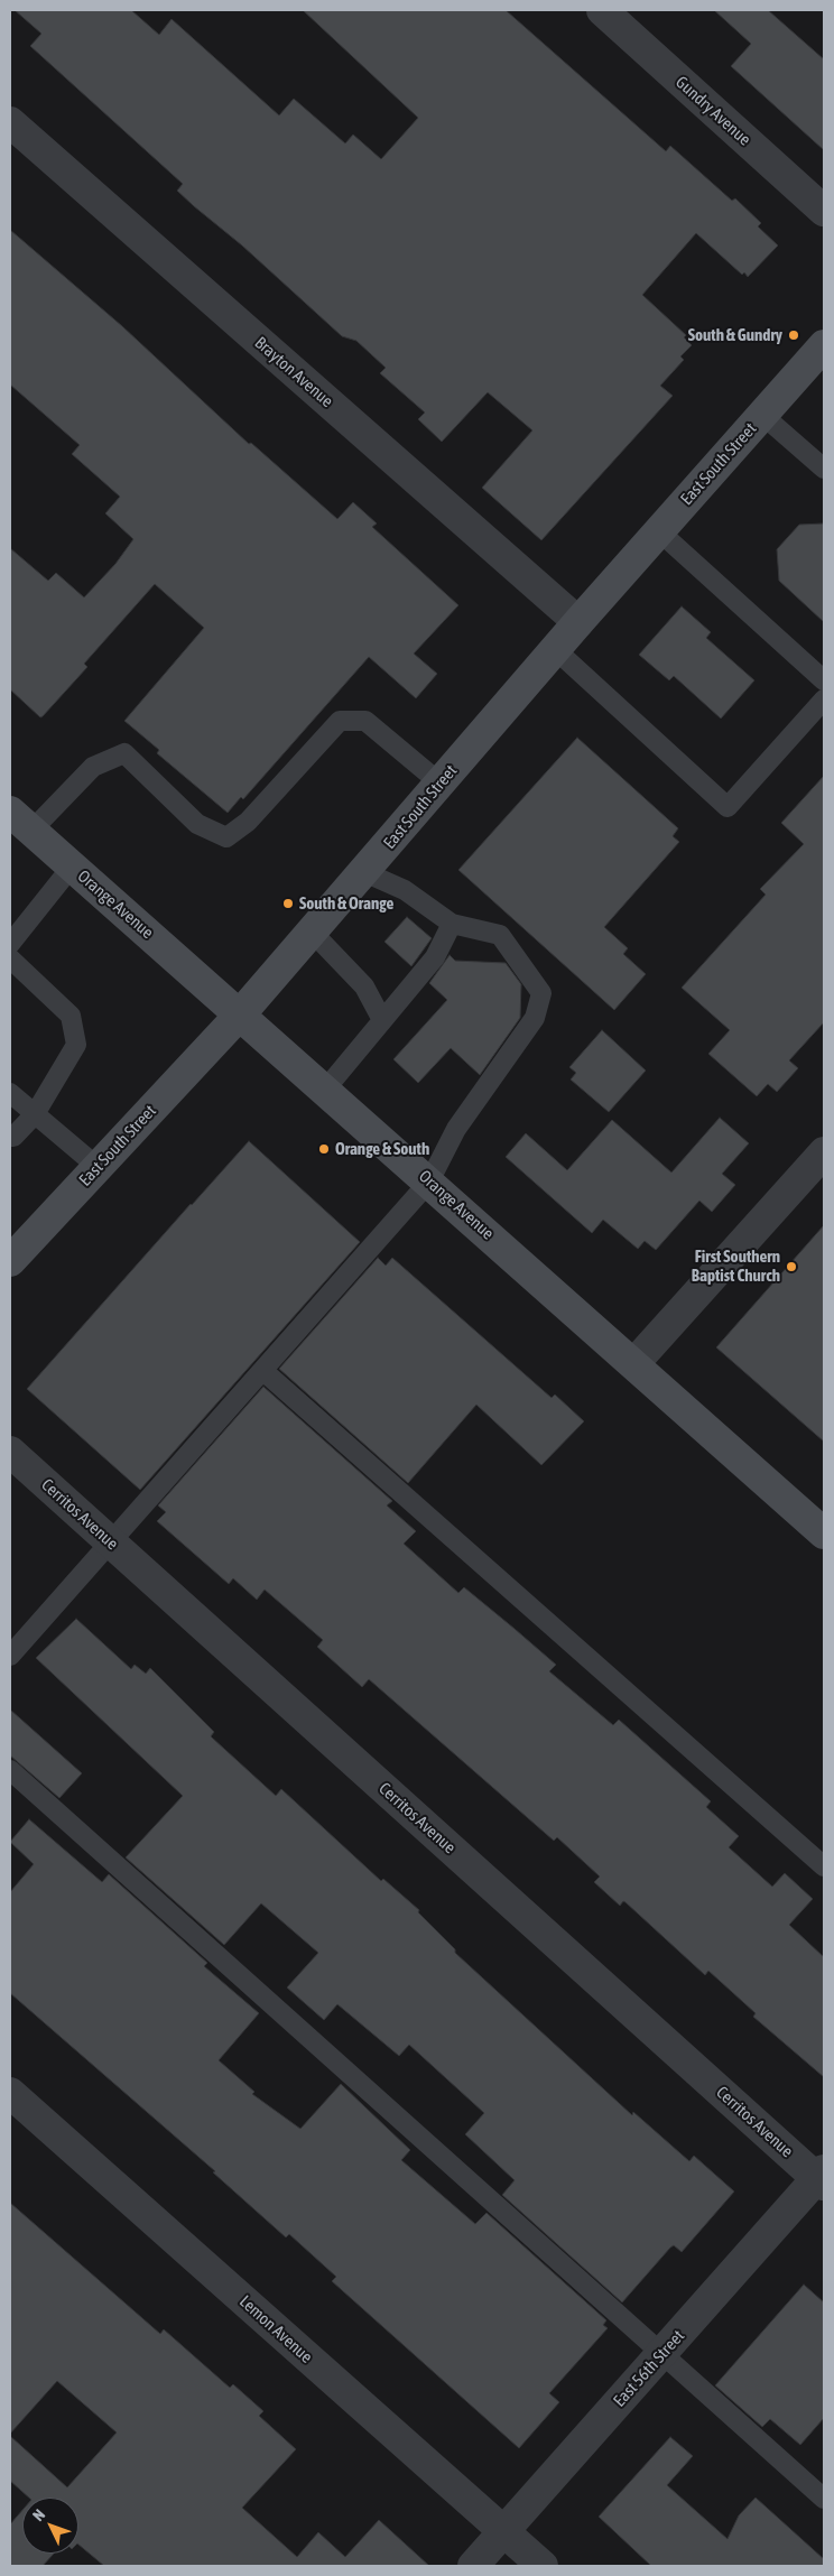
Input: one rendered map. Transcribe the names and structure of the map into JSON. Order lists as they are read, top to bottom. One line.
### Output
{"streets":{"main road":["East South Street","Orange Avenue"],"street":["Gundry Avenue","Brayton Avenue","Cerritos Avenue","Lemon Avenue","East 56th Street"]},"crossings":[["Brayton Avenue","East South Street"],["East South Street","Orange Avenue"],["Cerritos Avenue","East 56th Street"],["Lemon Avenue","East 56th Street"]],"places":["South & Gundry","South & Orange","Orange & South","First Southern Baptist Church"],"north":"top left"}
